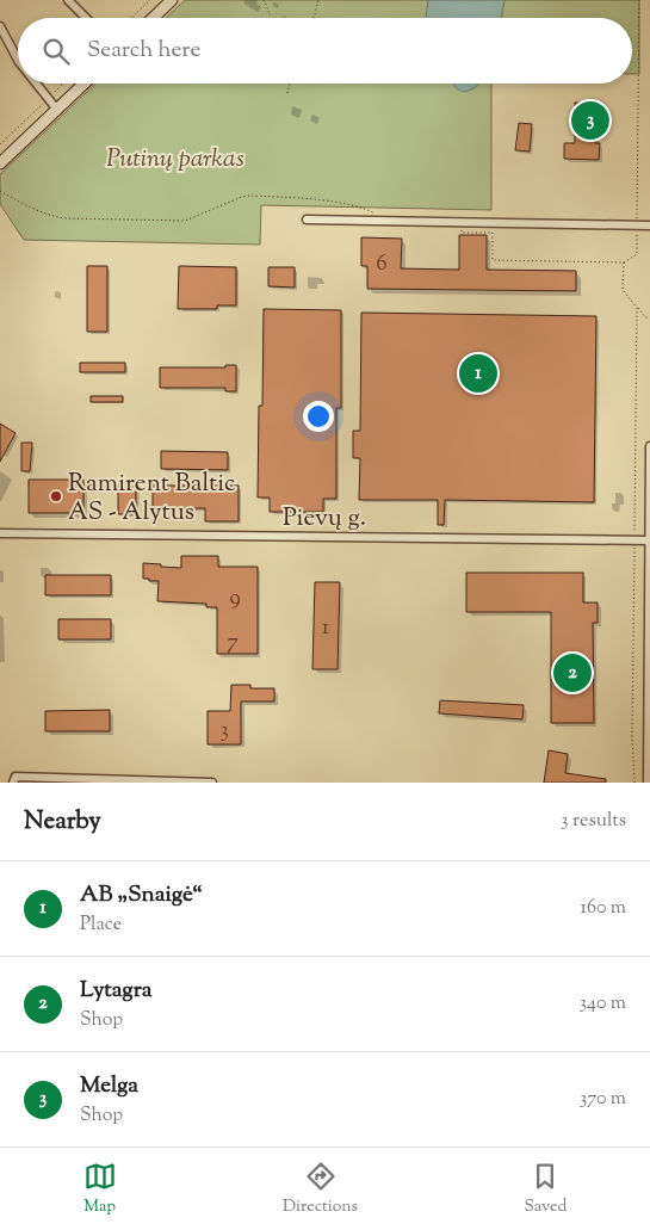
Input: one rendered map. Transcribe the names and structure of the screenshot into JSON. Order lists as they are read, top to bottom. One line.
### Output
{"streets":{"street":["Pievų g."]},"parks":["Putinų parkas"],"places":["Ramirent Baltic AS - Alytus"],"house_numbers":["6","9","1","7","3"],"page":{"search":"Search here","pins":["3","1","2"],"heading":["Nearby","3 results"],"list":[{"mark":"1","name":"AB „Snaigė“","note":"Place","value":"160 m"},{"mark":"2","name":"Lytagra","note":"Shop","value":"340 m"},{"mark":"3","name":"Melga","note":"Shop","value":"370 m"}],"nav":["Map","Directions","Saved"]}}
